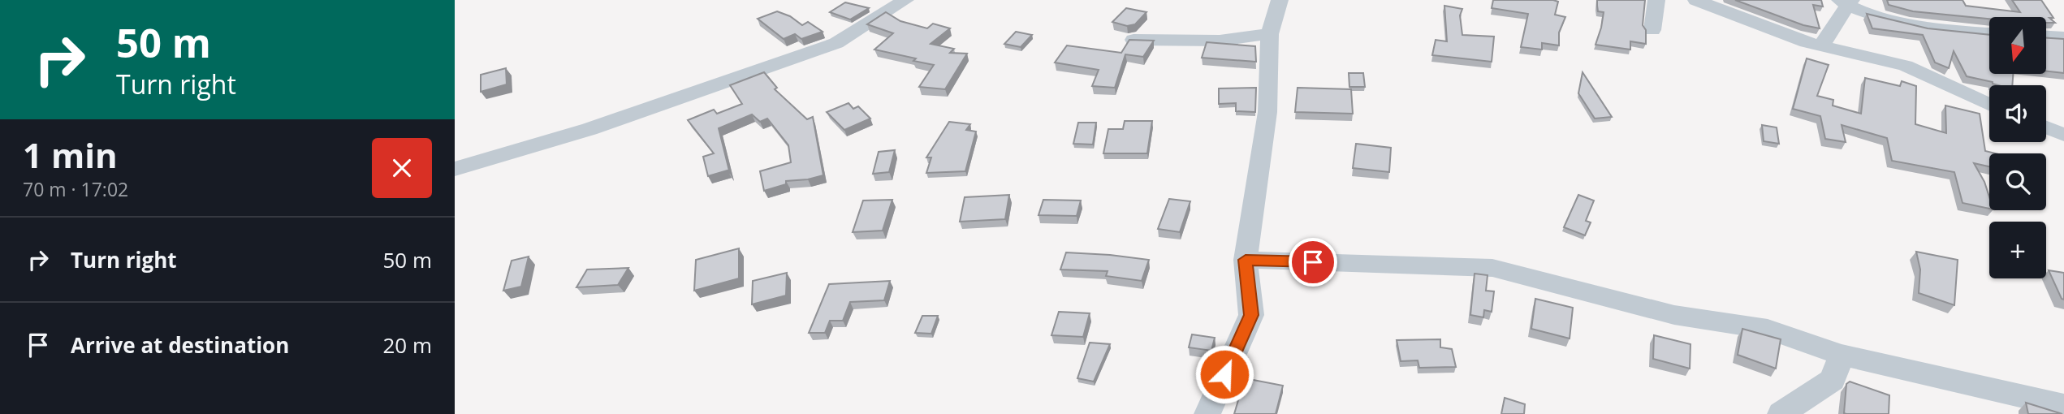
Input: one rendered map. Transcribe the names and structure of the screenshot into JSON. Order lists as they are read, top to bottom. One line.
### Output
{"north":"bottom","page":{"turn":["50 m","Turn right"],"map_buttons":"+","heading":["1 min","70 m · 17:02"],"list":[{"name":"Turn right","value":"50 m"},{"name":"Arrive at destination","value":"20 m"}]}}
